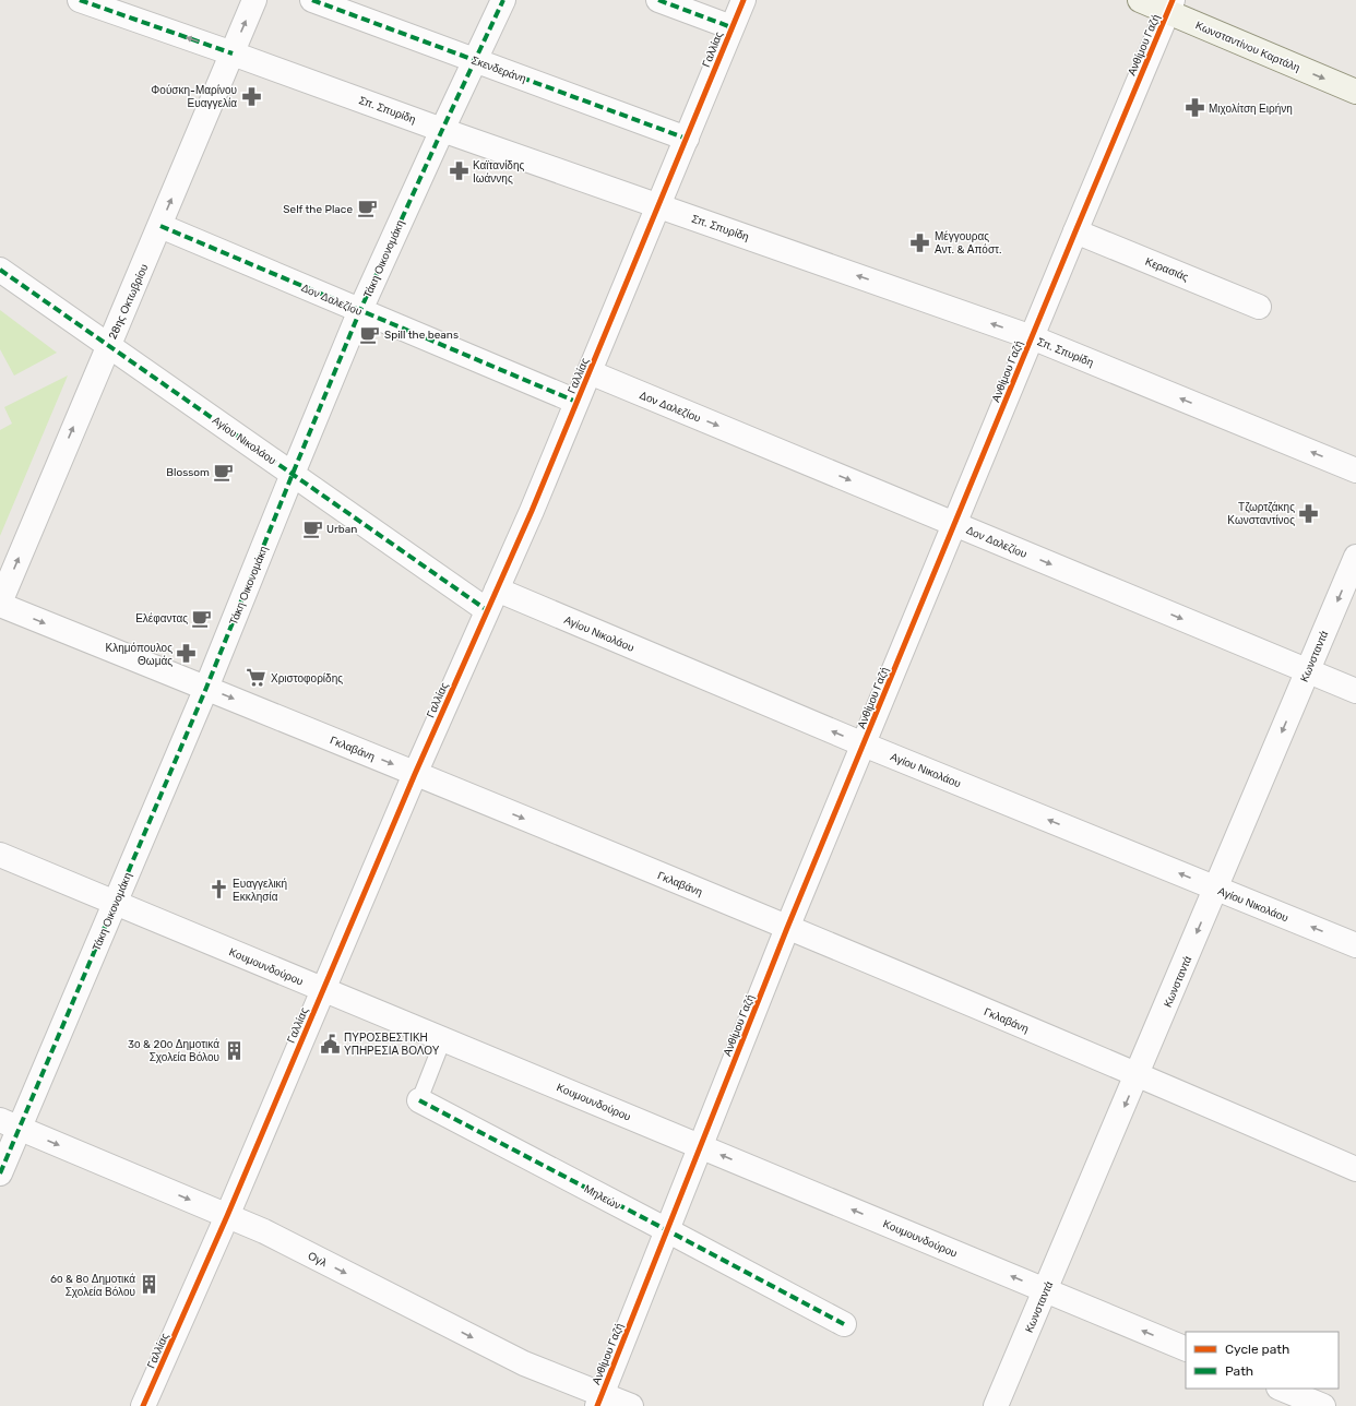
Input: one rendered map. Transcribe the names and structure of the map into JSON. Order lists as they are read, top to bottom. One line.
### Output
{"streets":{"main road":["Κωνσταντίνου Καρτάλη"],"street":["Ανθίμου Γαζή","Γαλλίας","Σκενδεράνη","Σπ. Σπυρίδη","Τάκη Οικονομάκη","Κερασιάς","Δον Δαλεζίου","28ης Οκτωβρίου","Αγίου Νικολάου","Κωνσταντά","Γκλαβάνη","Κουμουνδούρου","Μηλεών","Ογλ"]},"crossings":[["Ανθίμου Γαζή","Κωνσταντίνου Καρτάλη"],["Ανθίμου Γαζή","Σπ. Σπυρίδη"],["Ανθίμου Γαζή","Κερασιάς"],["Ανθίμου Γαζή","Δον Δαλεζίου"],["Ανθίμου Γαζή","Αγίου Νικολάου"],["Ανθίμου Γαζή","Γκλαβάνη"],["Ανθίμου Γαζή","Κουμουνδούρου"],["Ανθίμου Γαζή","Μηλεών"],["Ανθίμου Γαζή","Ογλ"],["Γαλλίας","Σκενδεράνη"],["Γαλλίας","Σπ. Σπυρίδη"],["Γαλλίας","Δον Δαλεζίου"],["Γαλλίας","Αγίου Νικολάου"],["Γαλλίας","Γκλαβάνη"],["Γαλλίας","Κουμουνδούρου"],["Γαλλίας","Ογλ"],["Σκενδεράνη","Τάκη Οικονομάκη"],["Σπ. Σπυρίδη","Τάκη Οικονομάκη"],["Σπ. Σπυρίδη","28ης Οκτωβρίου"],["Τάκη Οικονομάκη","Δον Δαλεζίου"],["Τάκη Οικονομάκη","Αγίου Νικολάου"],["Τάκη Οικονομάκη","Γκλαβάνη"],["Τάκη Οικονομάκη","Κουμουνδούρου"],["Τάκη Οικονομάκη","Ογλ"],["Δον Δαλεζίου","28ης Οκτωβρίου"],["Δον Δαλεζίου","Κωνσταντά"],["28ης Οκτωβρίου","Αγίου Νικολάου"],["28ης Οκτωβρίου","Γκλαβάνη"],["Αγίου Νικολάου","Κωνσταντά"],["Κωνσταντά","Γκλαβάνη"],["Κωνσταντά","Κουμουνδούρου"],["Κουμουνδούρου","Μηλεών"]],"one_way":["Κωνσταντίνου Καρτάλη","Σπ. Σπυρίδη","Δον Δαλεζίου","28ης Οκτωβρίου","Αγίου Νικολάου","Κωνσταντά","Γκλαβάνη","Κουμουνδούρου","Ογλ"],"places":{"pharmacy":["Φούσκη-Μαρίνου Ευαγγελία","Μιχολίτση Ειρήνη","Καϊτανίδης Ιωάννης","Μέγγουρας Αντ. & Απόστ.","Τζωρτζάκης Κωνσταντίνος","Κλημόπουλος Θωμάς"],"cafe":["Self the Place","Spill the beans","Blossom","Urban","Ελέφαντας"],"supermarket":["Χριστοφορίδης"],"church":["Ευαγγελική Εκκλησία"],"public building":["ΠΥΡΟΣΒΕΣΤΙΚΗ ΥΠΗΡΕΣΙΑ ΒΟΛΟΥ"],"building":["3ο & 20ο Δημοτικά Σχολεία Βόλου","6ο & 8ο Δημοτικά Σχολεία Βόλου"]},"legend":["Cycle path","Path"]}
